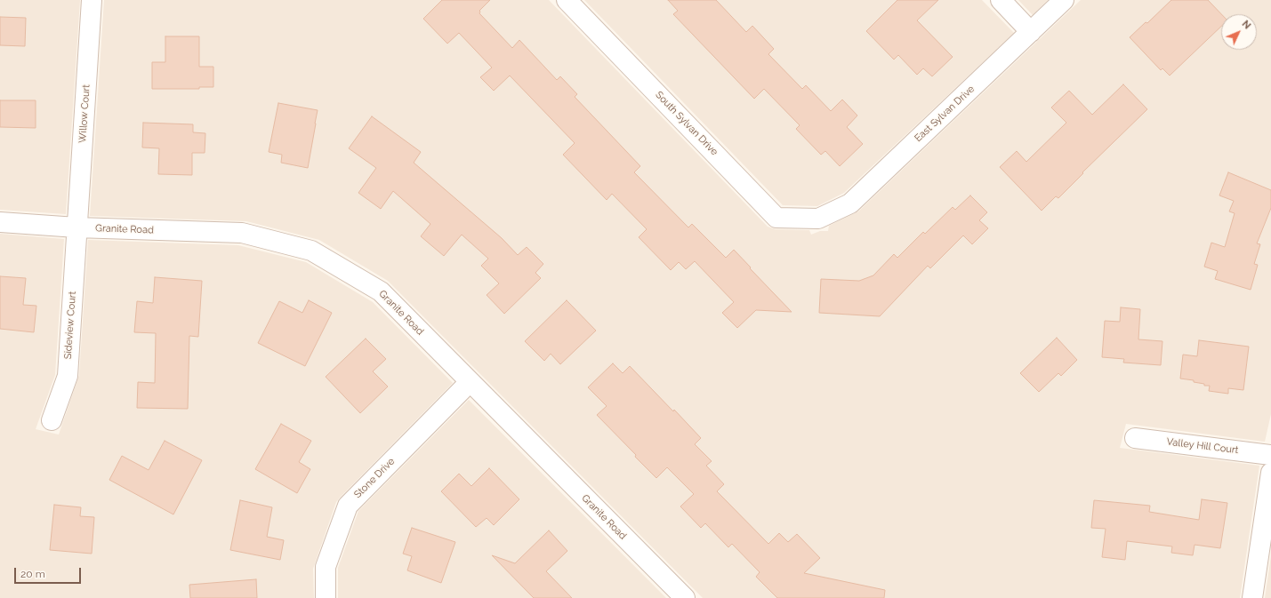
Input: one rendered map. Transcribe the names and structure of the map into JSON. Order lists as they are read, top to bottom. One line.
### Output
{"streets":{"street":["Willow Court","East Sylvan Drive","South Sylvan Drive","Granite Road","Sideview Court","Valley Hill Court","Stone Drive"]},"crossings":[["Willow Court","Granite Road"],["Willow Court","Sideview Court"],["East Sylvan Drive","South Sylvan Drive"],["Granite Road","Sideview Court"],["Granite Road","Stone Drive"]],"scale_bar":"20 m","north":"top right"}
